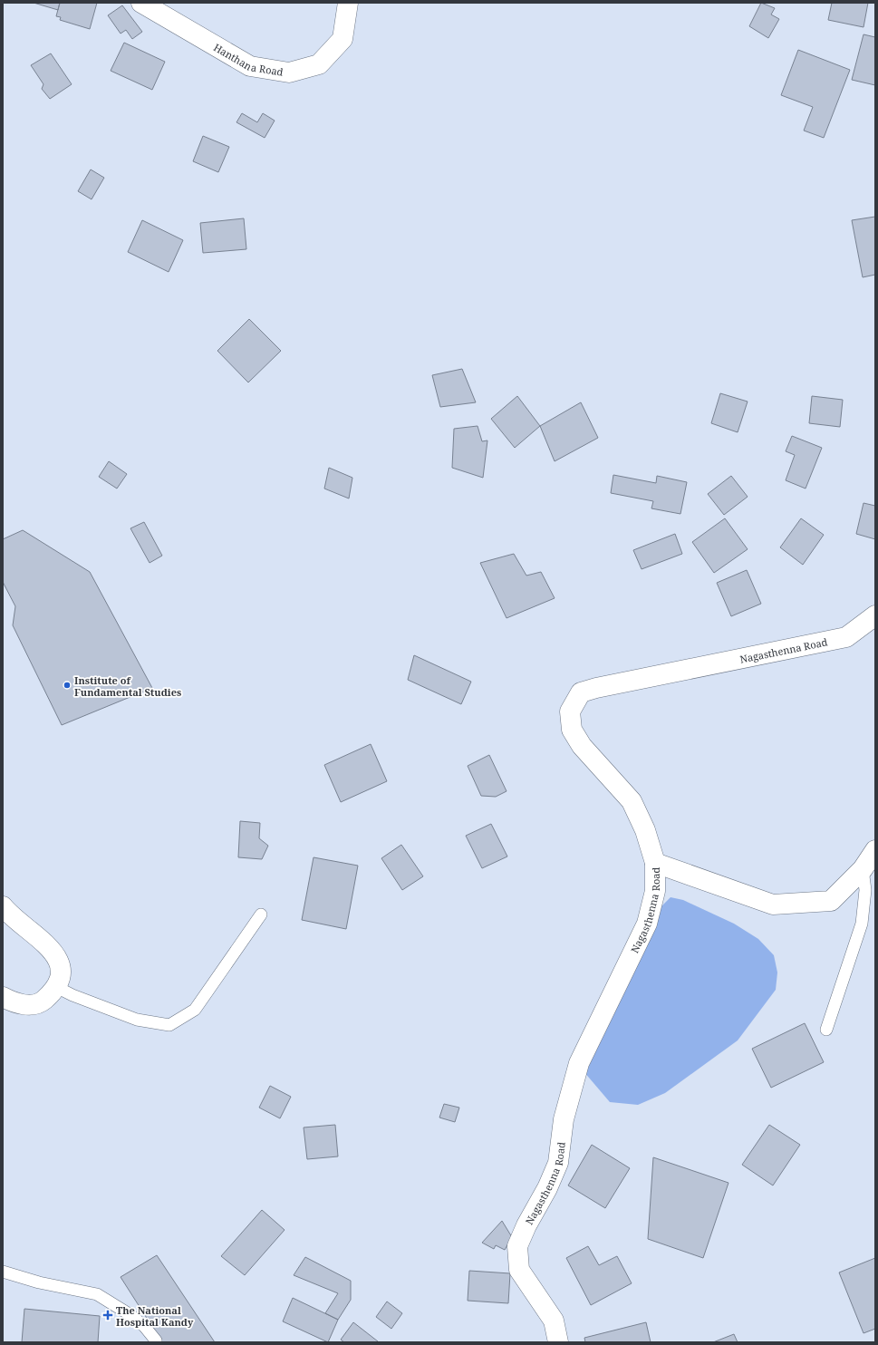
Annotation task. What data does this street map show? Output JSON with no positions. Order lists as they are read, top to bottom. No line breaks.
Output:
{"streets":{"street":["Hanthana Road","Nagasthenna Road"]},"places":{"other":["Institute of Fundamental Studies"],"health":["The National Hospital Kandy"]}}
